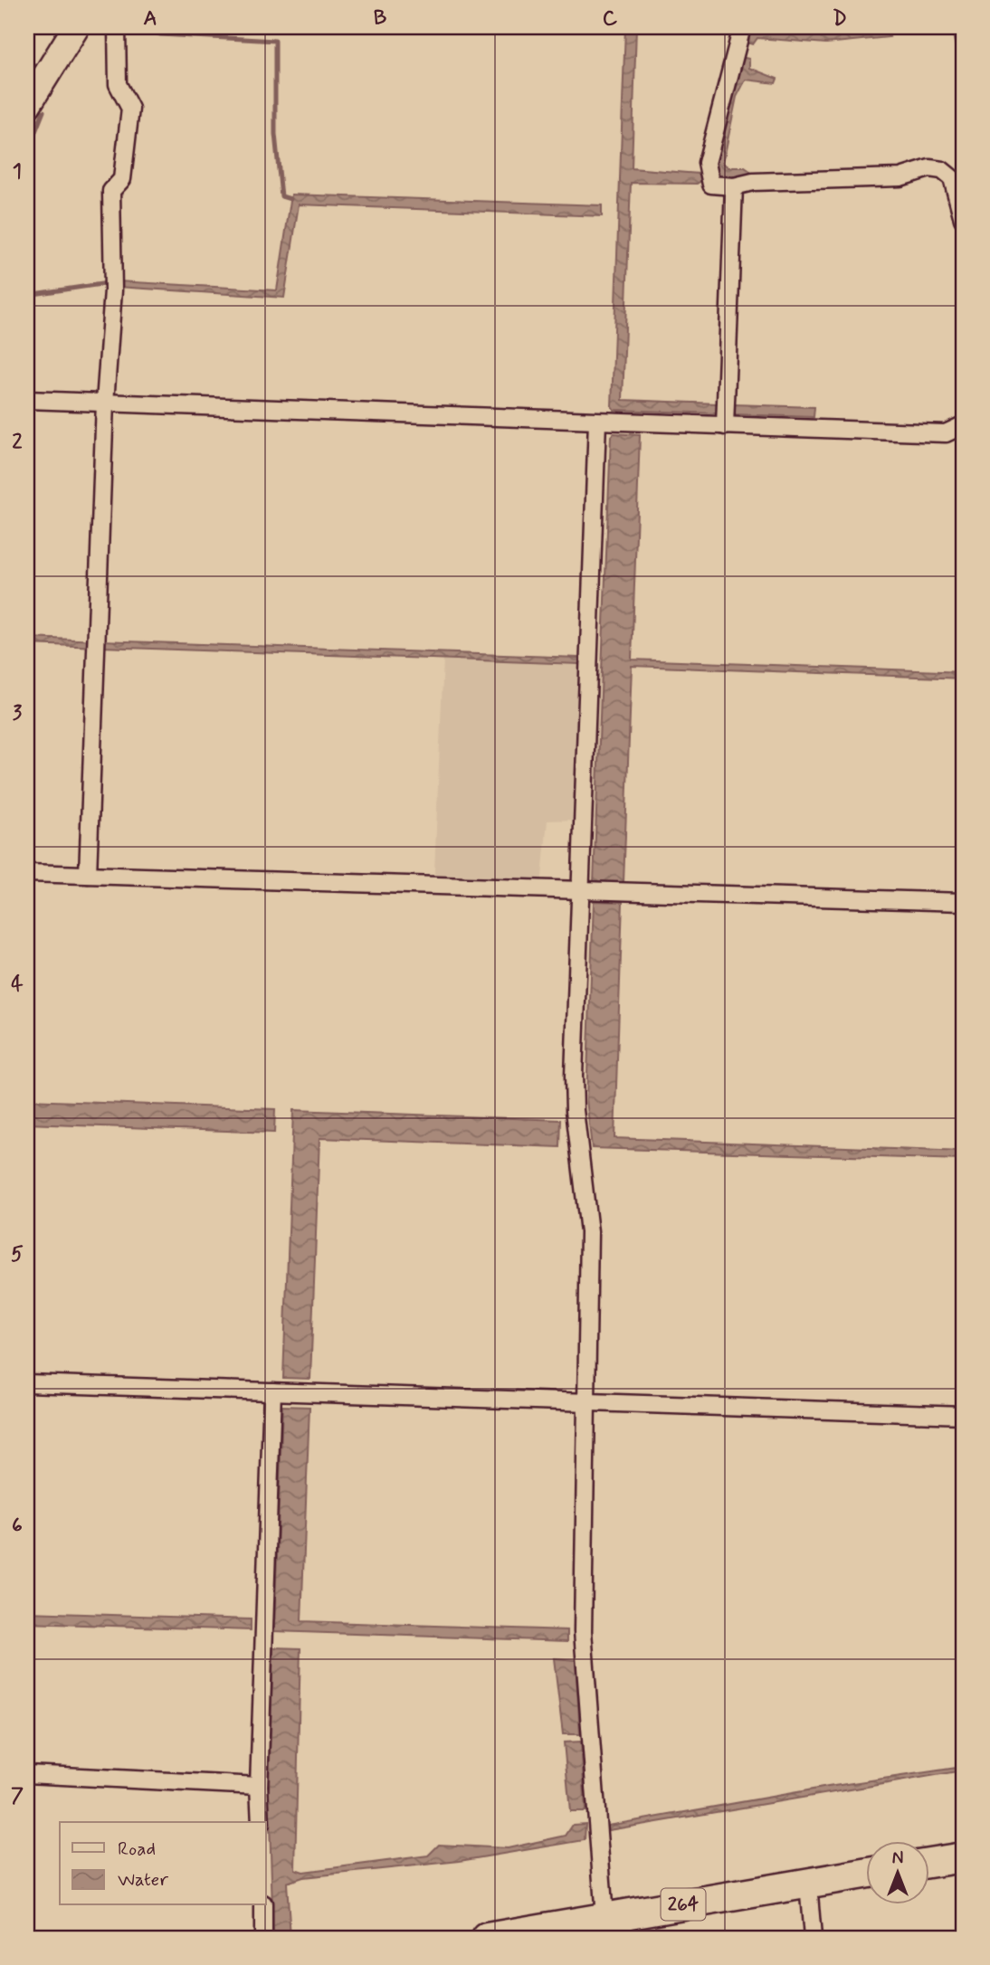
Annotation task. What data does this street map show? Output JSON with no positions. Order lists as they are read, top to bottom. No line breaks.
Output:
{"streets":{"highway":["264"]},"legend":["Road","Water"],"north":"top","grid":{"columns":["A","B","C","D"],"rows":["1","2","3","4","5","6","7"]}}
